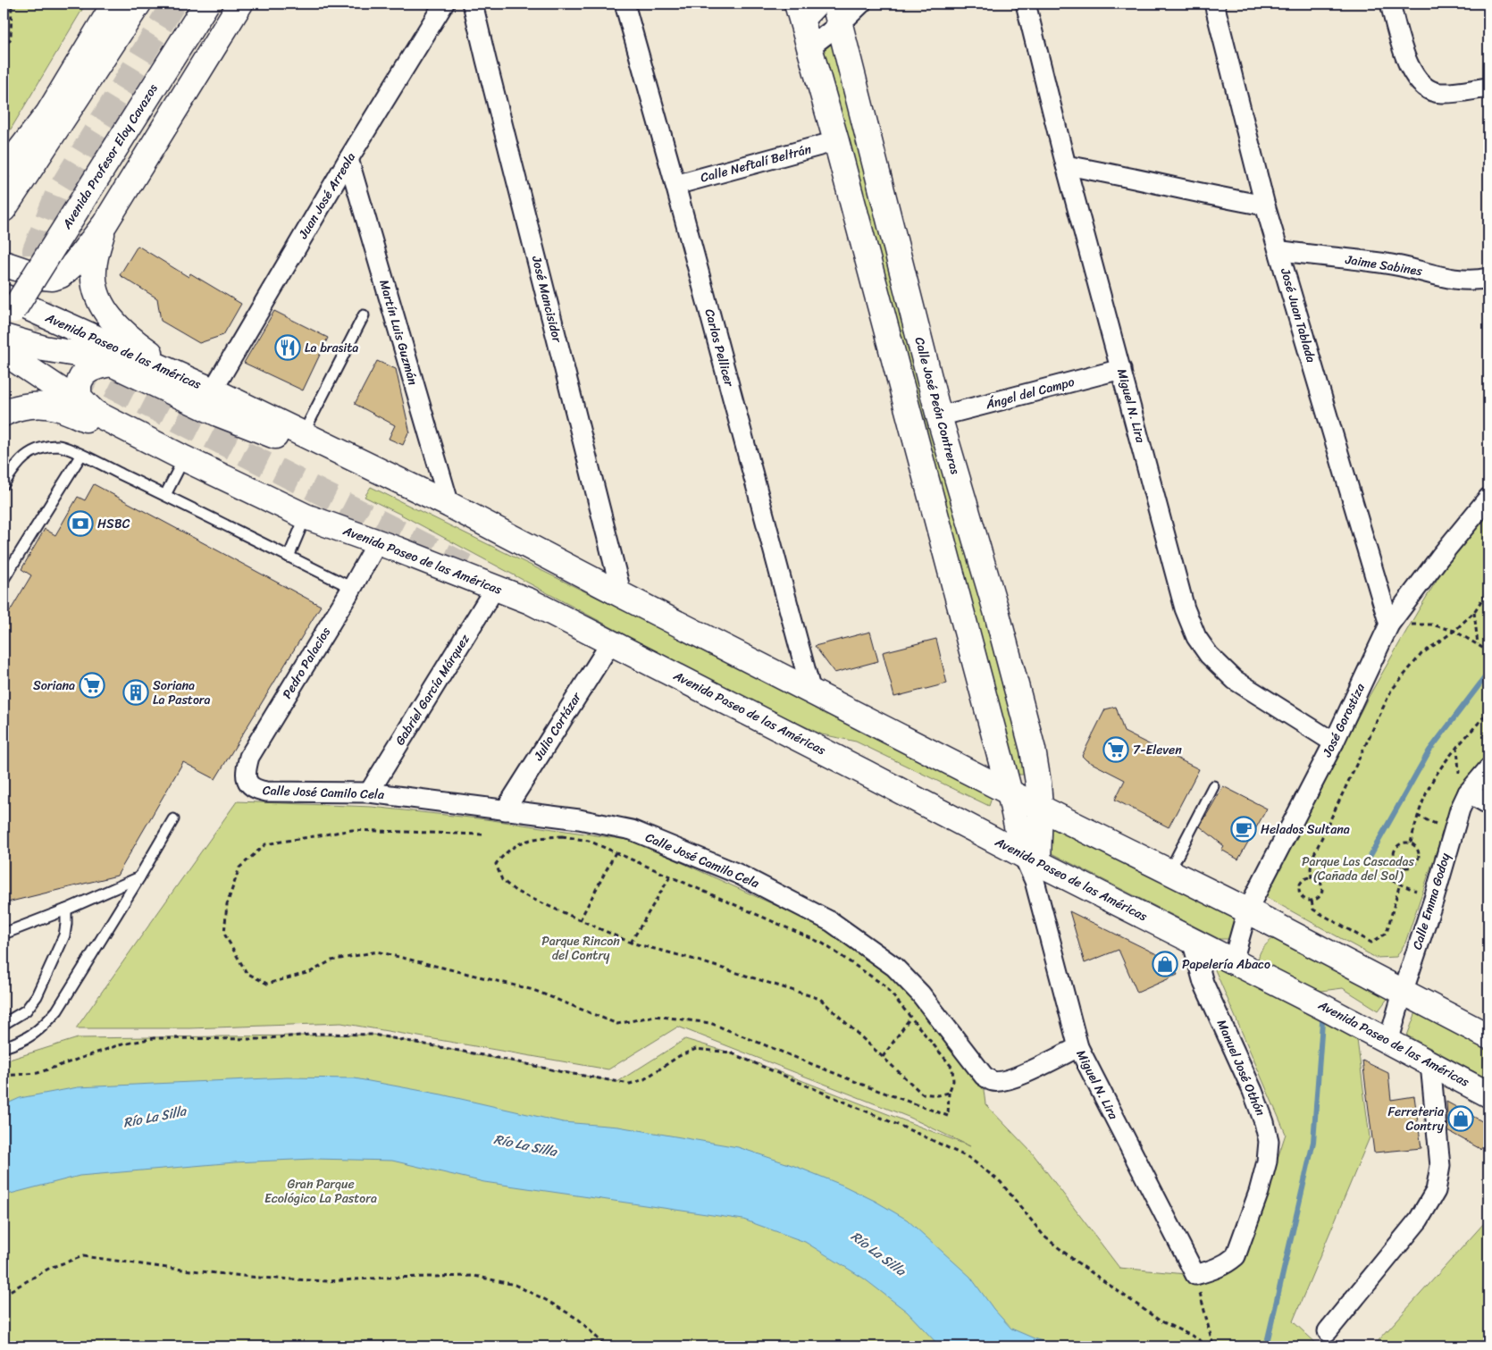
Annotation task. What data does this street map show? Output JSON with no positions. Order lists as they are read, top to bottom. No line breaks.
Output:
{"streets":{"main road":["Avenida Profesor Eloy Cavazos","Avenida Paseo de las Américas","Calle José Peón Contreras"],"street":["Calle Neftalí Beltrán","Juan José Arreola","Jaime Sabines","José Mancisidor","José Juan Tablada","Martín Luis Guzmán","Carlos Pellicer","Ángel del Campo","Miguel N. Lira","Pedro Palacios","Gabriel García Márquez","José Gorostiza","Julio Cortázar","Calle José Camilo Cela","Calle Emma Godoy","Manuel José Othón"]},"crossings":[["Avenida Profesor Eloy Cavazos","Avenida Paseo de las Américas"],["Calle Neftalí Beltrán","Carlos Pellicer"],["Juan José Arreola","Martín Luis Guzmán"],["Juan José Arreola","Avenida Paseo de las Américas"],["Jaime Sabines","José Juan Tablada"],["José Mancisidor","Avenida Paseo de las Américas"],["José Juan Tablada","José Gorostiza"],["Martín Luis Guzmán","Avenida Paseo de las Américas"],["Carlos Pellicer","Avenida Paseo de las Américas"],["Avenida Paseo de las Américas","Calle José Peón Contreras"],["Avenida Paseo de las Américas","Miguel N. Lira"],["Avenida Paseo de las Américas","Pedro Palacios"],["Avenida Paseo de las Américas","Gabriel García Márquez"],["Avenida Paseo de las Américas","José Gorostiza"],["Avenida Paseo de las Américas","Julio Cortázar"],["Avenida Paseo de las Américas","Calle Emma Godoy"],["Avenida Paseo de las Américas","Manuel José Othón"],["Ángel del Campo","Calle José Peón Contreras"],["Ángel del Campo","Miguel N. Lira"],["Calle José Peón Contreras","Miguel N. Lira"],["Miguel N. Lira","José Gorostiza"],["Miguel N. Lira","Calle José Camilo Cela"],["Miguel N. Lira","Manuel José Othón"],["Pedro Palacios","Calle José Camilo Cela"],["Gabriel García Márquez","Calle José Camilo Cela"],["Julio Cortázar","Calle José Camilo Cela"]],"water":["Río La Silla"],"parks":["Parque Las Cascadas (Cañada del Sol)","Parque Rincon del Contry","Gran Parque Ecológico La Pastora"],"places":{"restaurant":["La brasita"],"bank":["HSBC"],"supermarket":["Soriana","7-Eleven"],"building":["Soriana La Pastora"],"cafe":["Helados Sultana"],"shop":["Papelería Abaco","Ferreteria Contry"]}}
